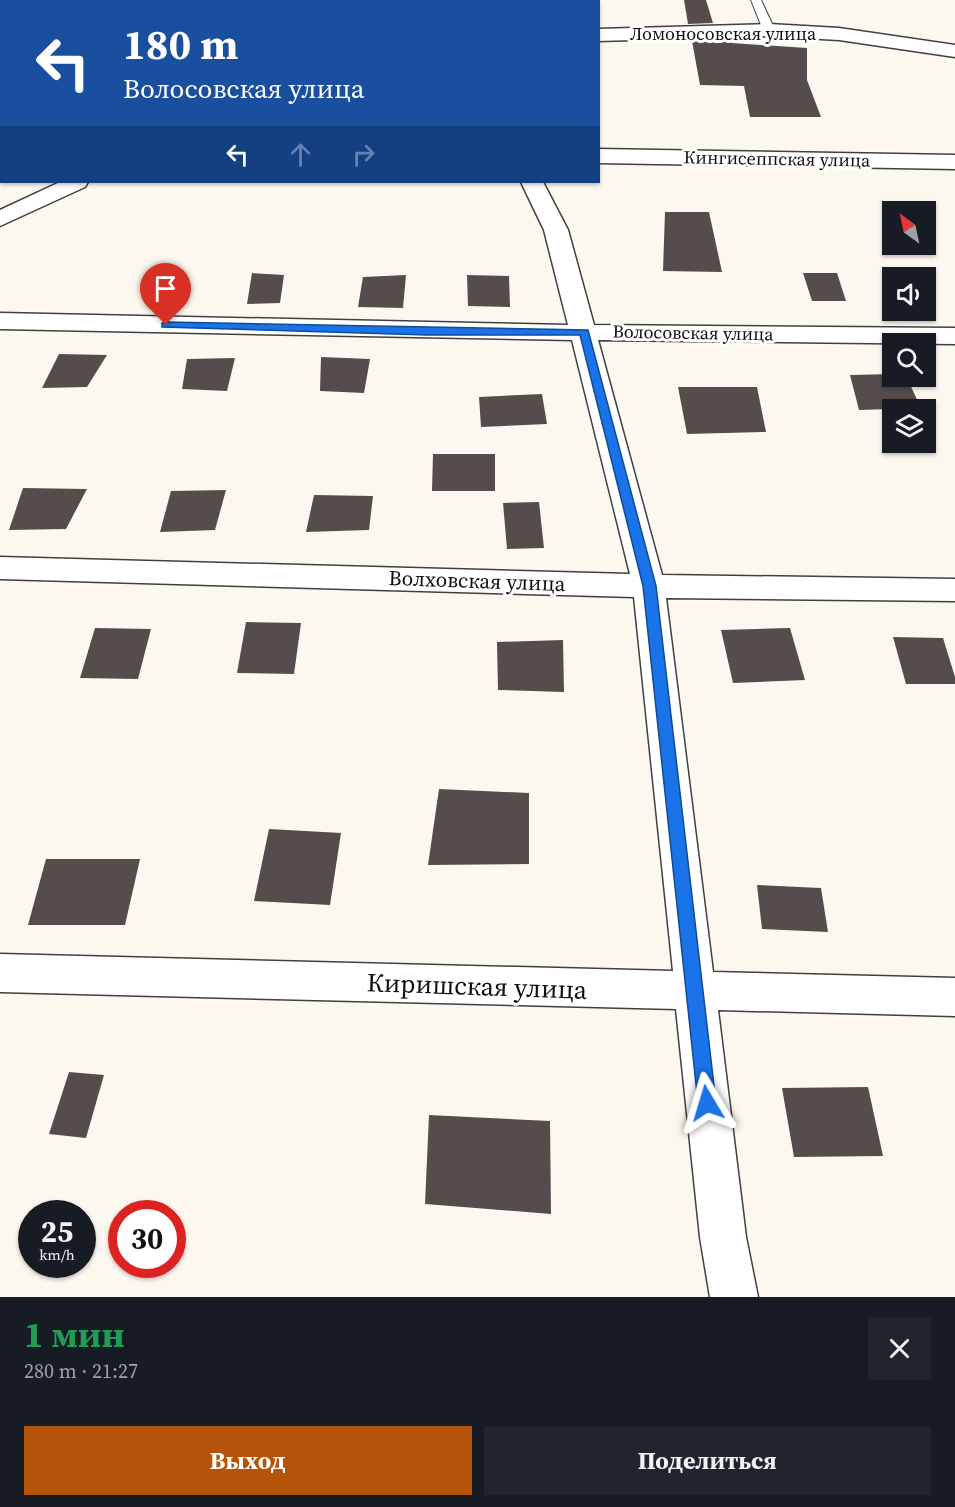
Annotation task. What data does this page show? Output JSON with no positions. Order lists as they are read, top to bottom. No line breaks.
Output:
{"streets":{"street":["Ломоносовская улица","Кингисеппская улица","Волосовская улица","Волховская улица","Киришская улица"]},"north":"top left","page":{"turn":["180 m","Волосовская улица"],"speed":"25 km/h","limit":"30","heading":["1 мин","280 m · 21:27"],"buttons":["Выход","Поделиться"]}}
